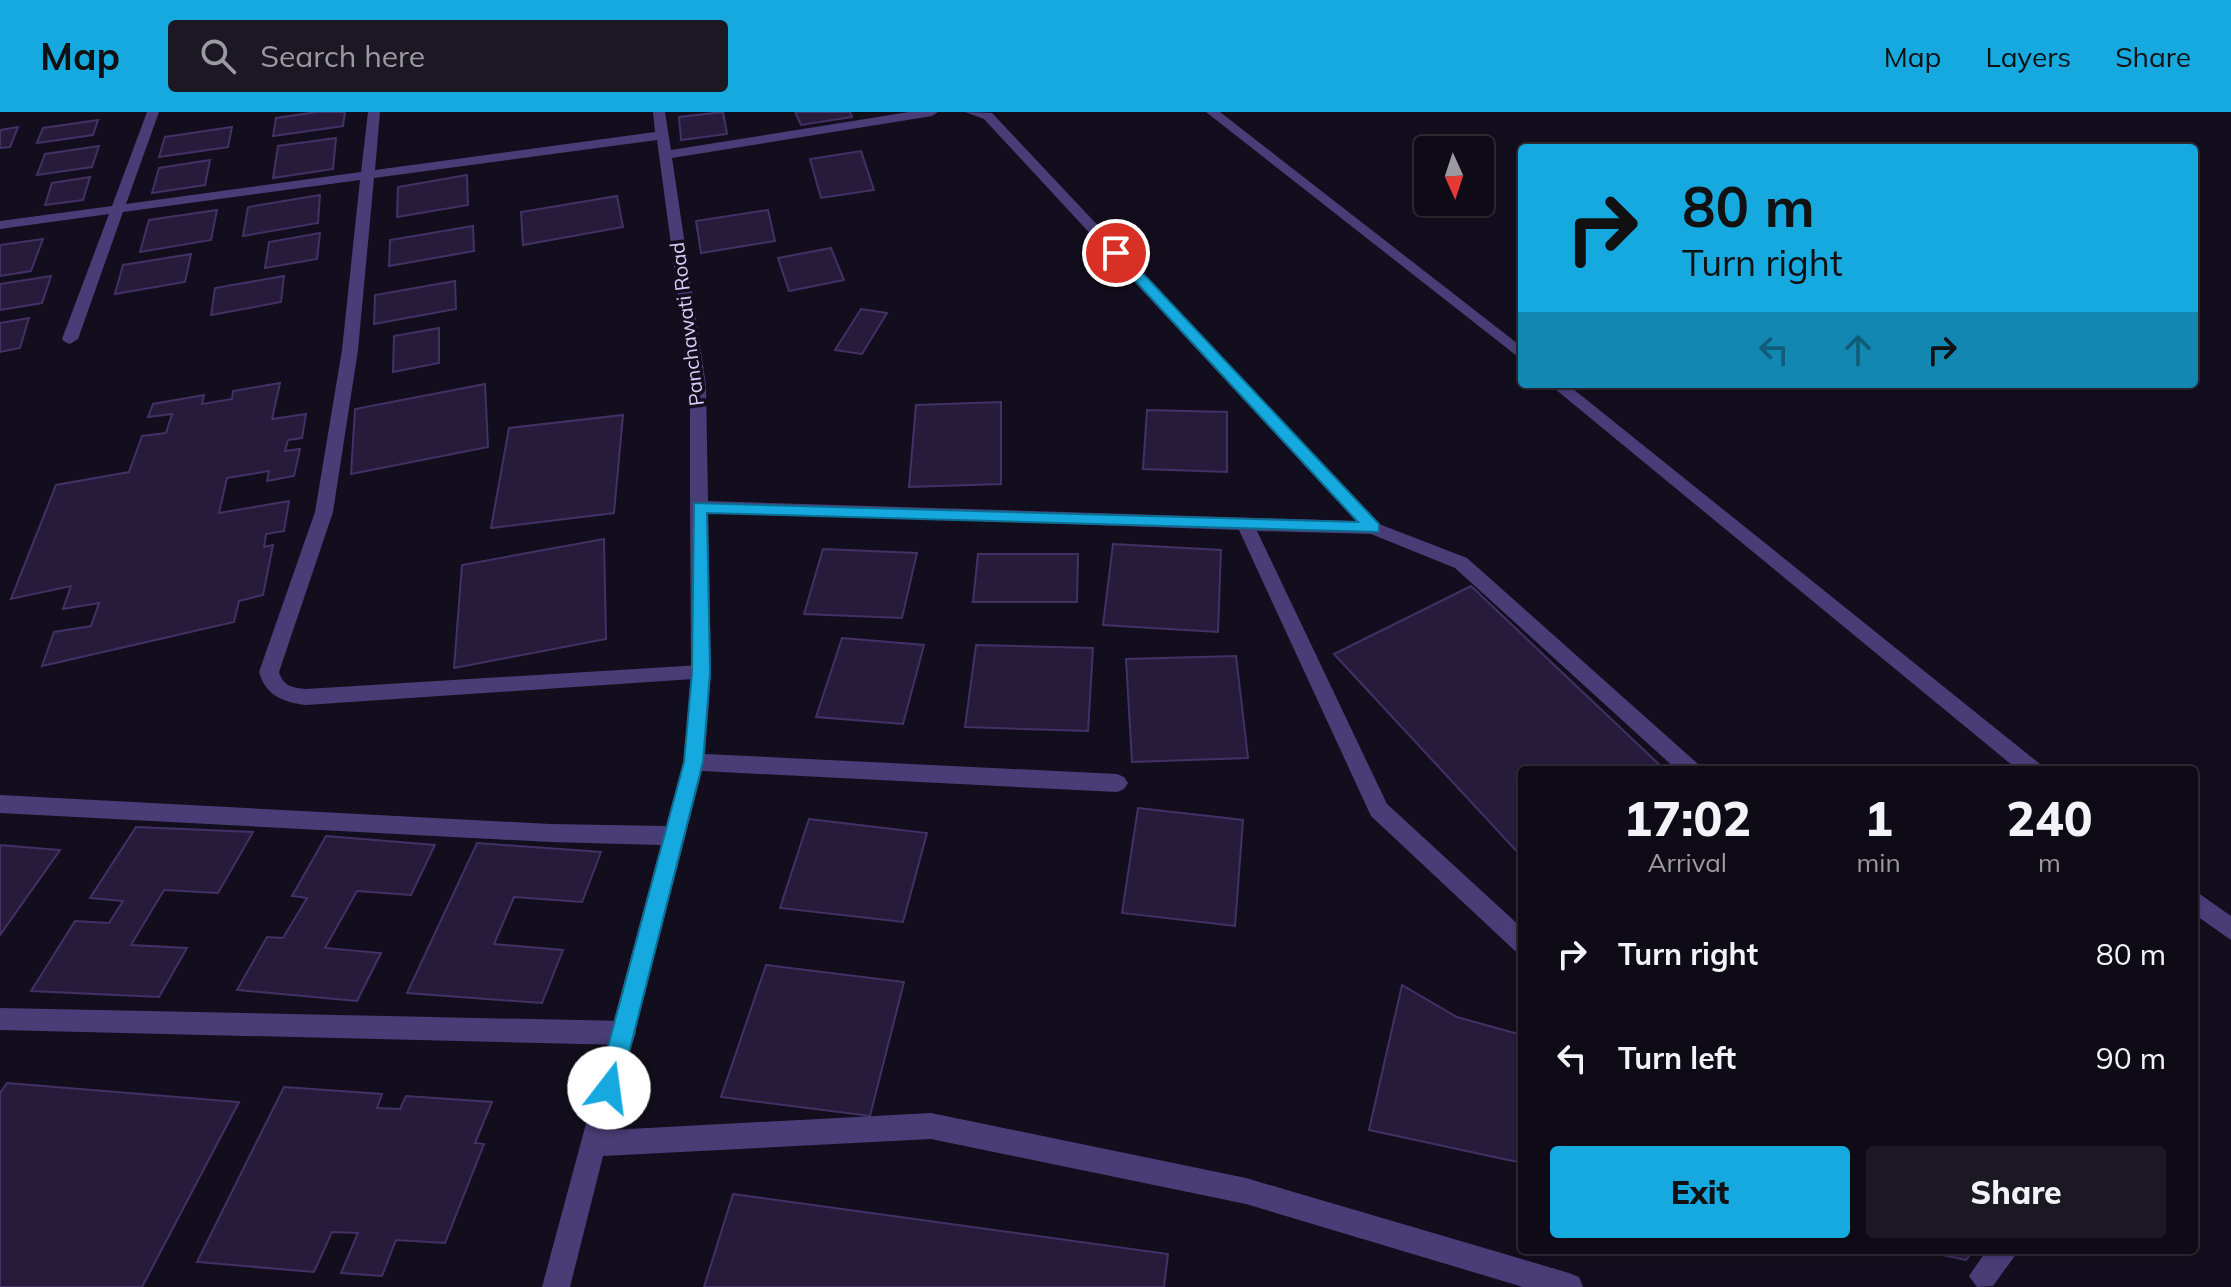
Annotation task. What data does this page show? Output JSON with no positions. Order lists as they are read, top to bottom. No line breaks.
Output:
{"streets":{"street":["Panchawati Road"]},"north":"bottom","page":{"header":"Map","search":"Search here","nav":["Map","Layers","Share"],"turn":["80 m","Turn right"],"eta":["17:02","Arrival","1","min","240","m"],"list":[{"name":"Turn right","value":"80 m"},{"name":"Turn left","value":"90 m"}],"buttons":["Exit","Share"]}}
